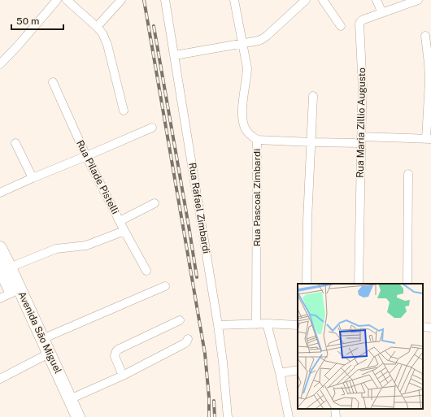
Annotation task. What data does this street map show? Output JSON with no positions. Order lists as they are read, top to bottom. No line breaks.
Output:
{"streets":{"main road":["Avenida São Miguel"],"street":["Rua Maria Zillio Augusto","Rua Pilade Pistelli","Rua Pascoal Zimbardi","Rua Rafael Zimbardi"]},"scale_bar":"50 m"}
